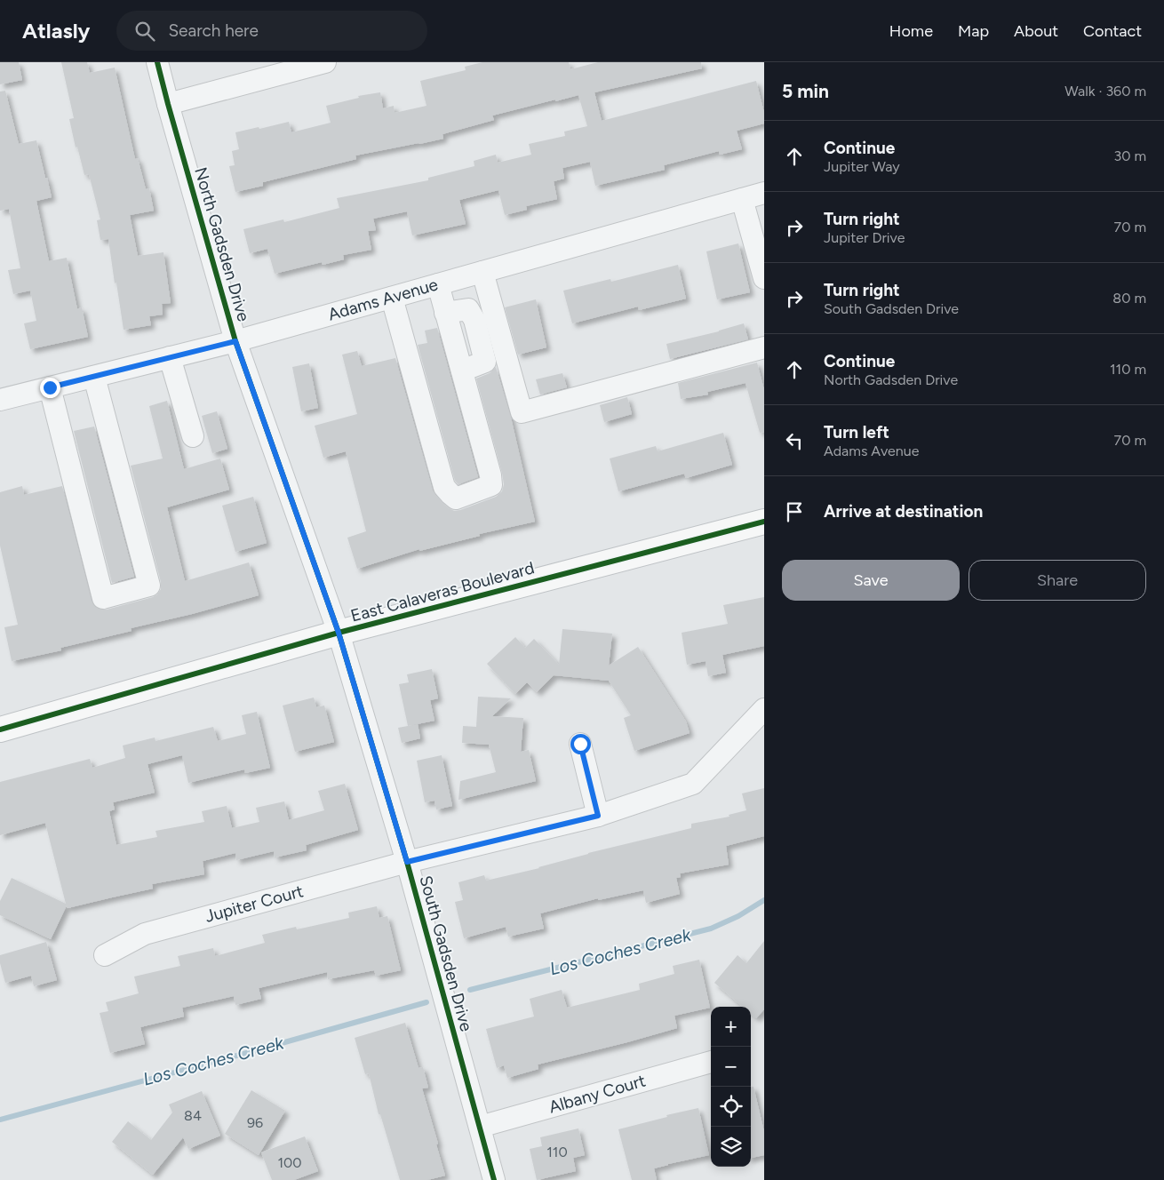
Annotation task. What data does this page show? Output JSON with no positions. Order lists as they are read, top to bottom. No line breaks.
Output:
{"streets":{"main road":["East Calaveras Boulevard"],"street":["North Gadsden Drive","Adams Avenue","Jupiter Court","South Gadsden Drive","Albany Court"]},"crossings":[["North Gadsden Drive","Adams Avenue"],["North Gadsden Drive","East Calaveras Boulevard"],["North Gadsden Drive","South Gadsden Drive"],["East Calaveras Boulevard","South Gadsden Drive"],["Jupiter Court","South Gadsden Drive"],["South Gadsden Drive","Albany Court"]],"water":["Los Coches Creek"],"house_numbers":["84","96","110","100"],"page":{"header":"Atlasly","search":"Search here","nav":["Home","Map","About","Contact"],"heading":["5 min","Walk · 360 m"],"list":[["Continue","Jupiter Way","30 m"],["Turn right","Jupiter Drive","70 m"],["Turn right","South Gadsden Drive","80 m"],["Continue","North Gadsden Drive","110 m"],["Turn left","Adams Avenue","70 m"],"Arrive at destination"],"buttons":["Save","Share"],"map_buttons":["+","−"]}}
